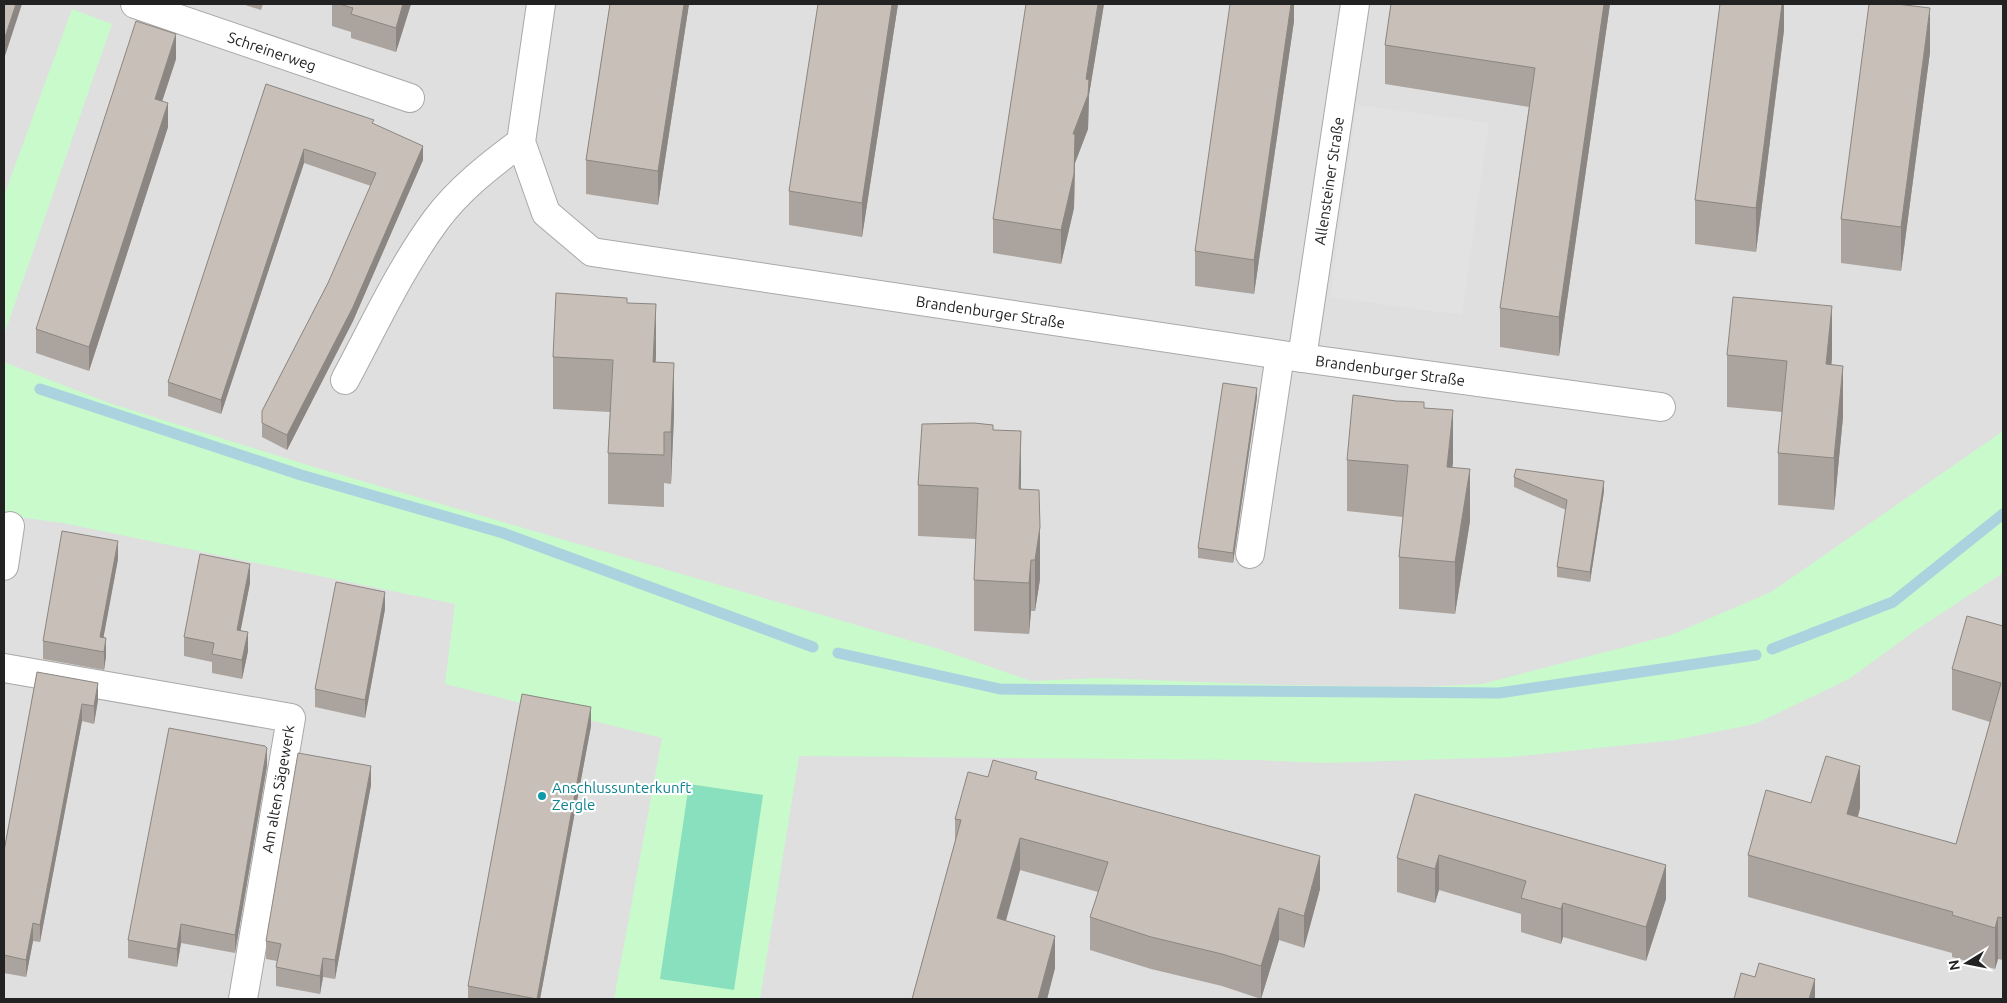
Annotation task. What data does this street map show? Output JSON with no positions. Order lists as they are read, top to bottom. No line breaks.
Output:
{"streets":{"street":["Schreinerweg","Allensteiner Straße","Brandenburger Straße","Am alten Sägewerk"]},"crossings":[["Allensteiner Straße","Brandenburger Straße"]],"places":["Anschlussunterkunft Zergle"],"north":"left"}
